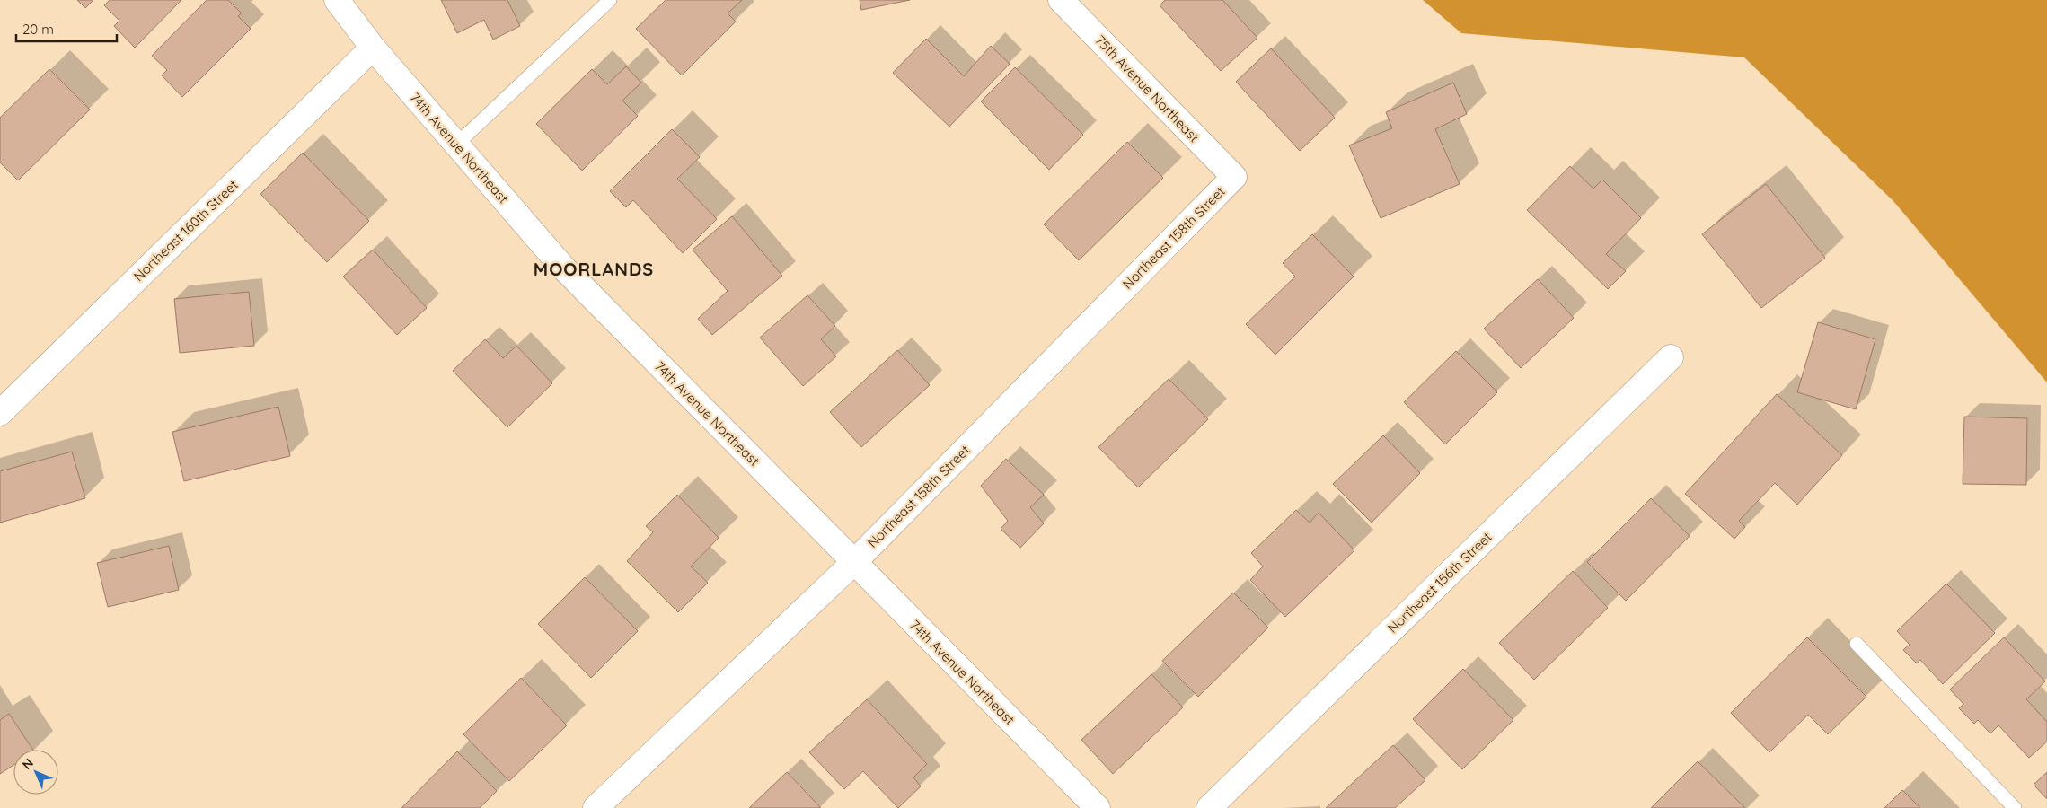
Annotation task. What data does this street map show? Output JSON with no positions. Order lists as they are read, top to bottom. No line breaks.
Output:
{"streets":{"street":["75th Avenue Northeast","74th Avenue Northeast","Northeast 160th Street","Northeast 158th Street","Northeast 156th Street"]},"crossings":[["75th Avenue Northeast","Northeast 158th Street"],["74th Avenue Northeast","Northeast 160th Street"],["74th Avenue Northeast","Northeast 158th Street"]],"districts":["MOORLANDS"],"scale_bar":"20 m","north":"top left"}
